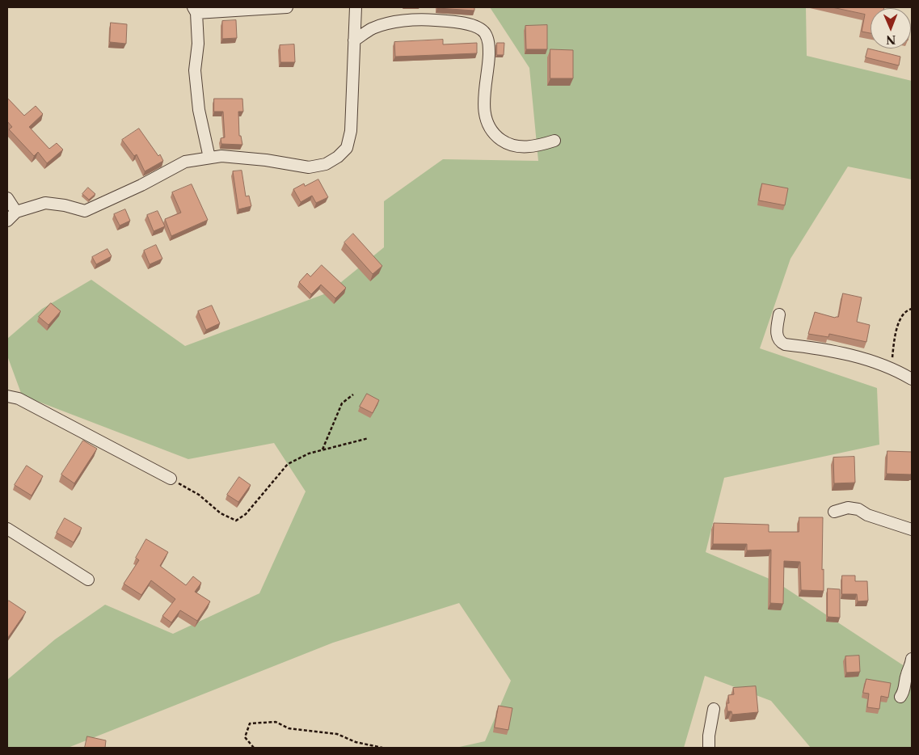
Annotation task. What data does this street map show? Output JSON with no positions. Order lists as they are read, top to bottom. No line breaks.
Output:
{"north":"bottom"}
